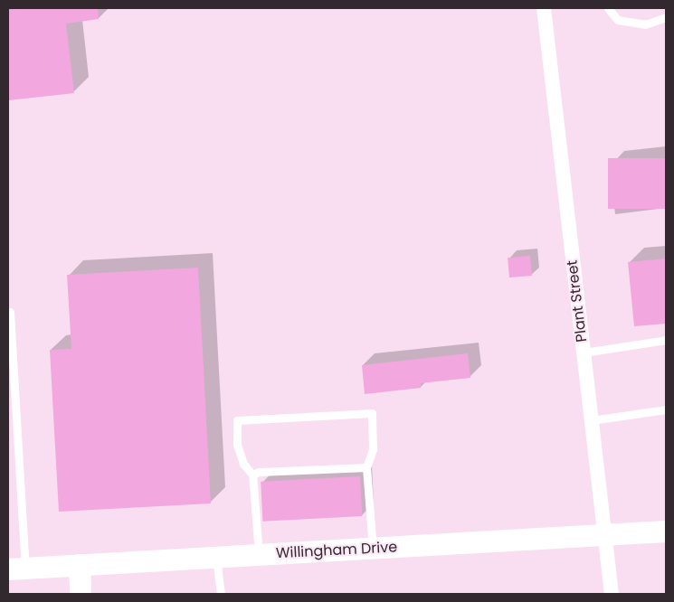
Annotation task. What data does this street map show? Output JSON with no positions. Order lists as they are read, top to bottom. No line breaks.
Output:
{"streets":{"street":["Plant Street","Willingham Drive"]},"crossings":[["Plant Street","Willingham Drive"]]}
